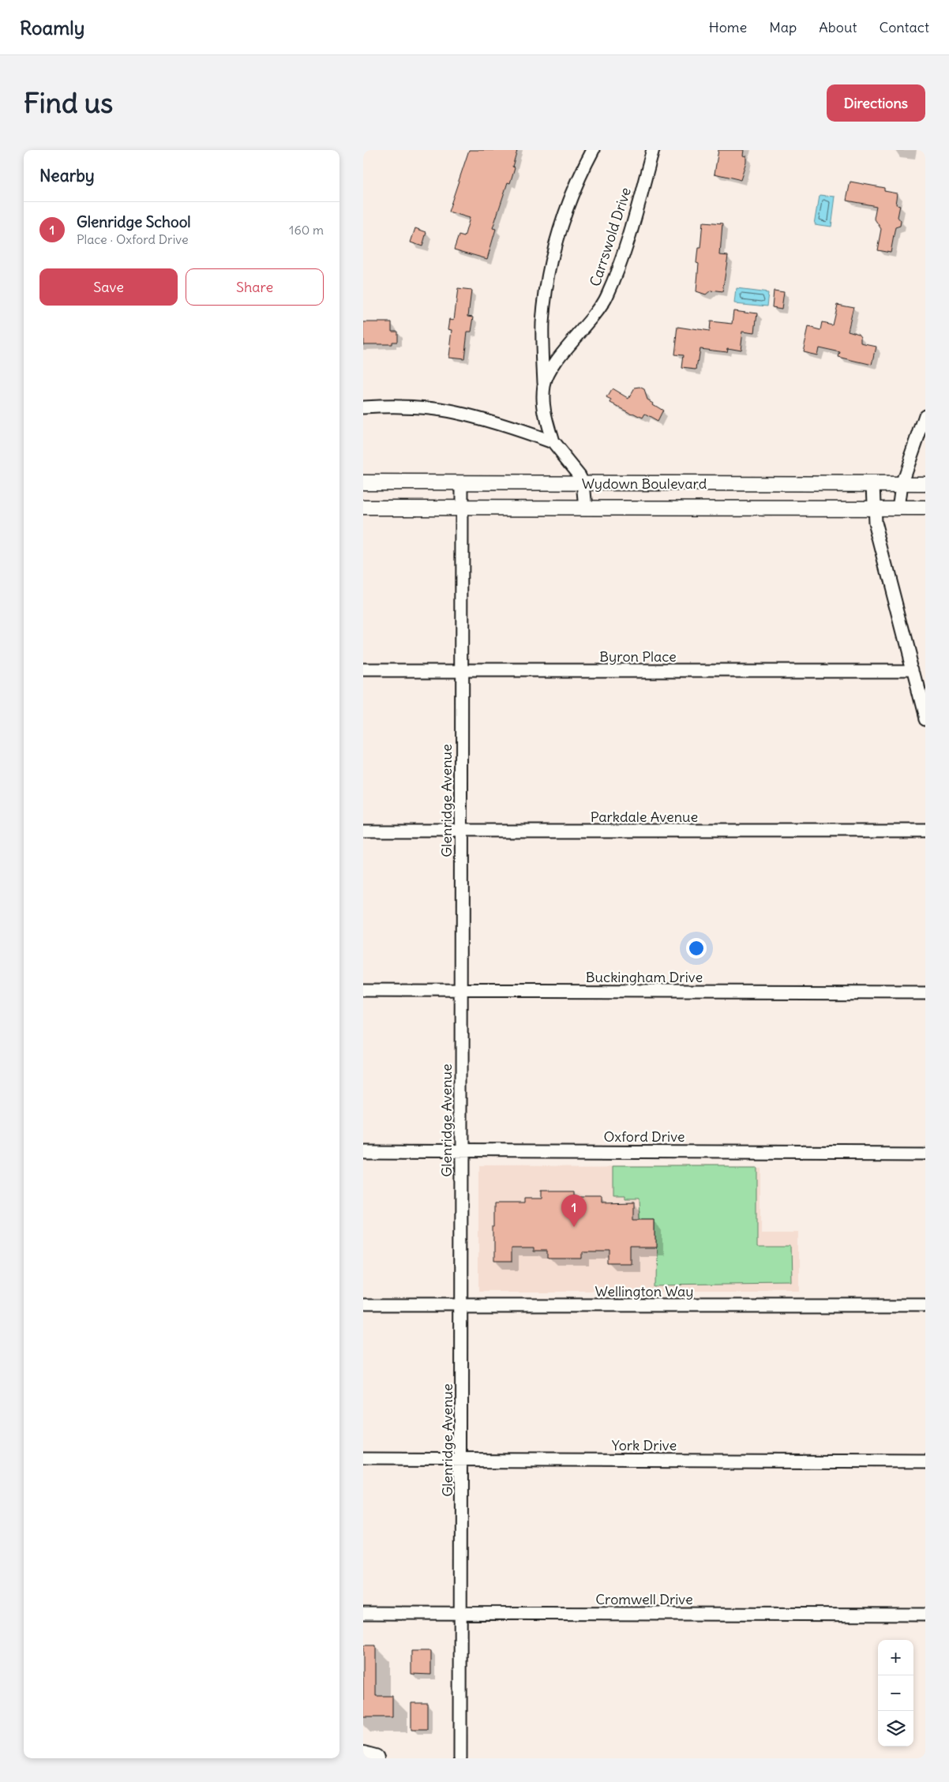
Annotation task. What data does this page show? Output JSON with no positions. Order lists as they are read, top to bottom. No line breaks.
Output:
{"streets":{"street":["Carrswold Drive","Wydown Boulevard","Byron Place","Glenridge Avenue","Parkdale Avenue","Buckingham Drive","Oxford Drive","Wellington Way","York Drive","Cromwell Drive"]},"crossings":[["Carrswold Drive","Wydown Boulevard"],["Wydown Boulevard","Glenridge Avenue"],["Byron Place","Glenridge Avenue"],["Glenridge Avenue","Parkdale Avenue"],["Glenridge Avenue","Buckingham Drive"],["Glenridge Avenue","Oxford Drive"],["Glenridge Avenue","Wellington Way"],["Glenridge Avenue","York Drive"],["Glenridge Avenue","Cromwell Drive"]],"page":{"header":"Roamly","nav":["Home","Map","About","Contact"],"buttons":["Directions",["Save","Share"]],"title":"Find us","heading":"Nearby","list":[{"mark":"1","name":"Glenridge School","note":"Place · Oxford Drive","value":"160 m"}],"pins":"1","map_buttons":["+","−"]}}
